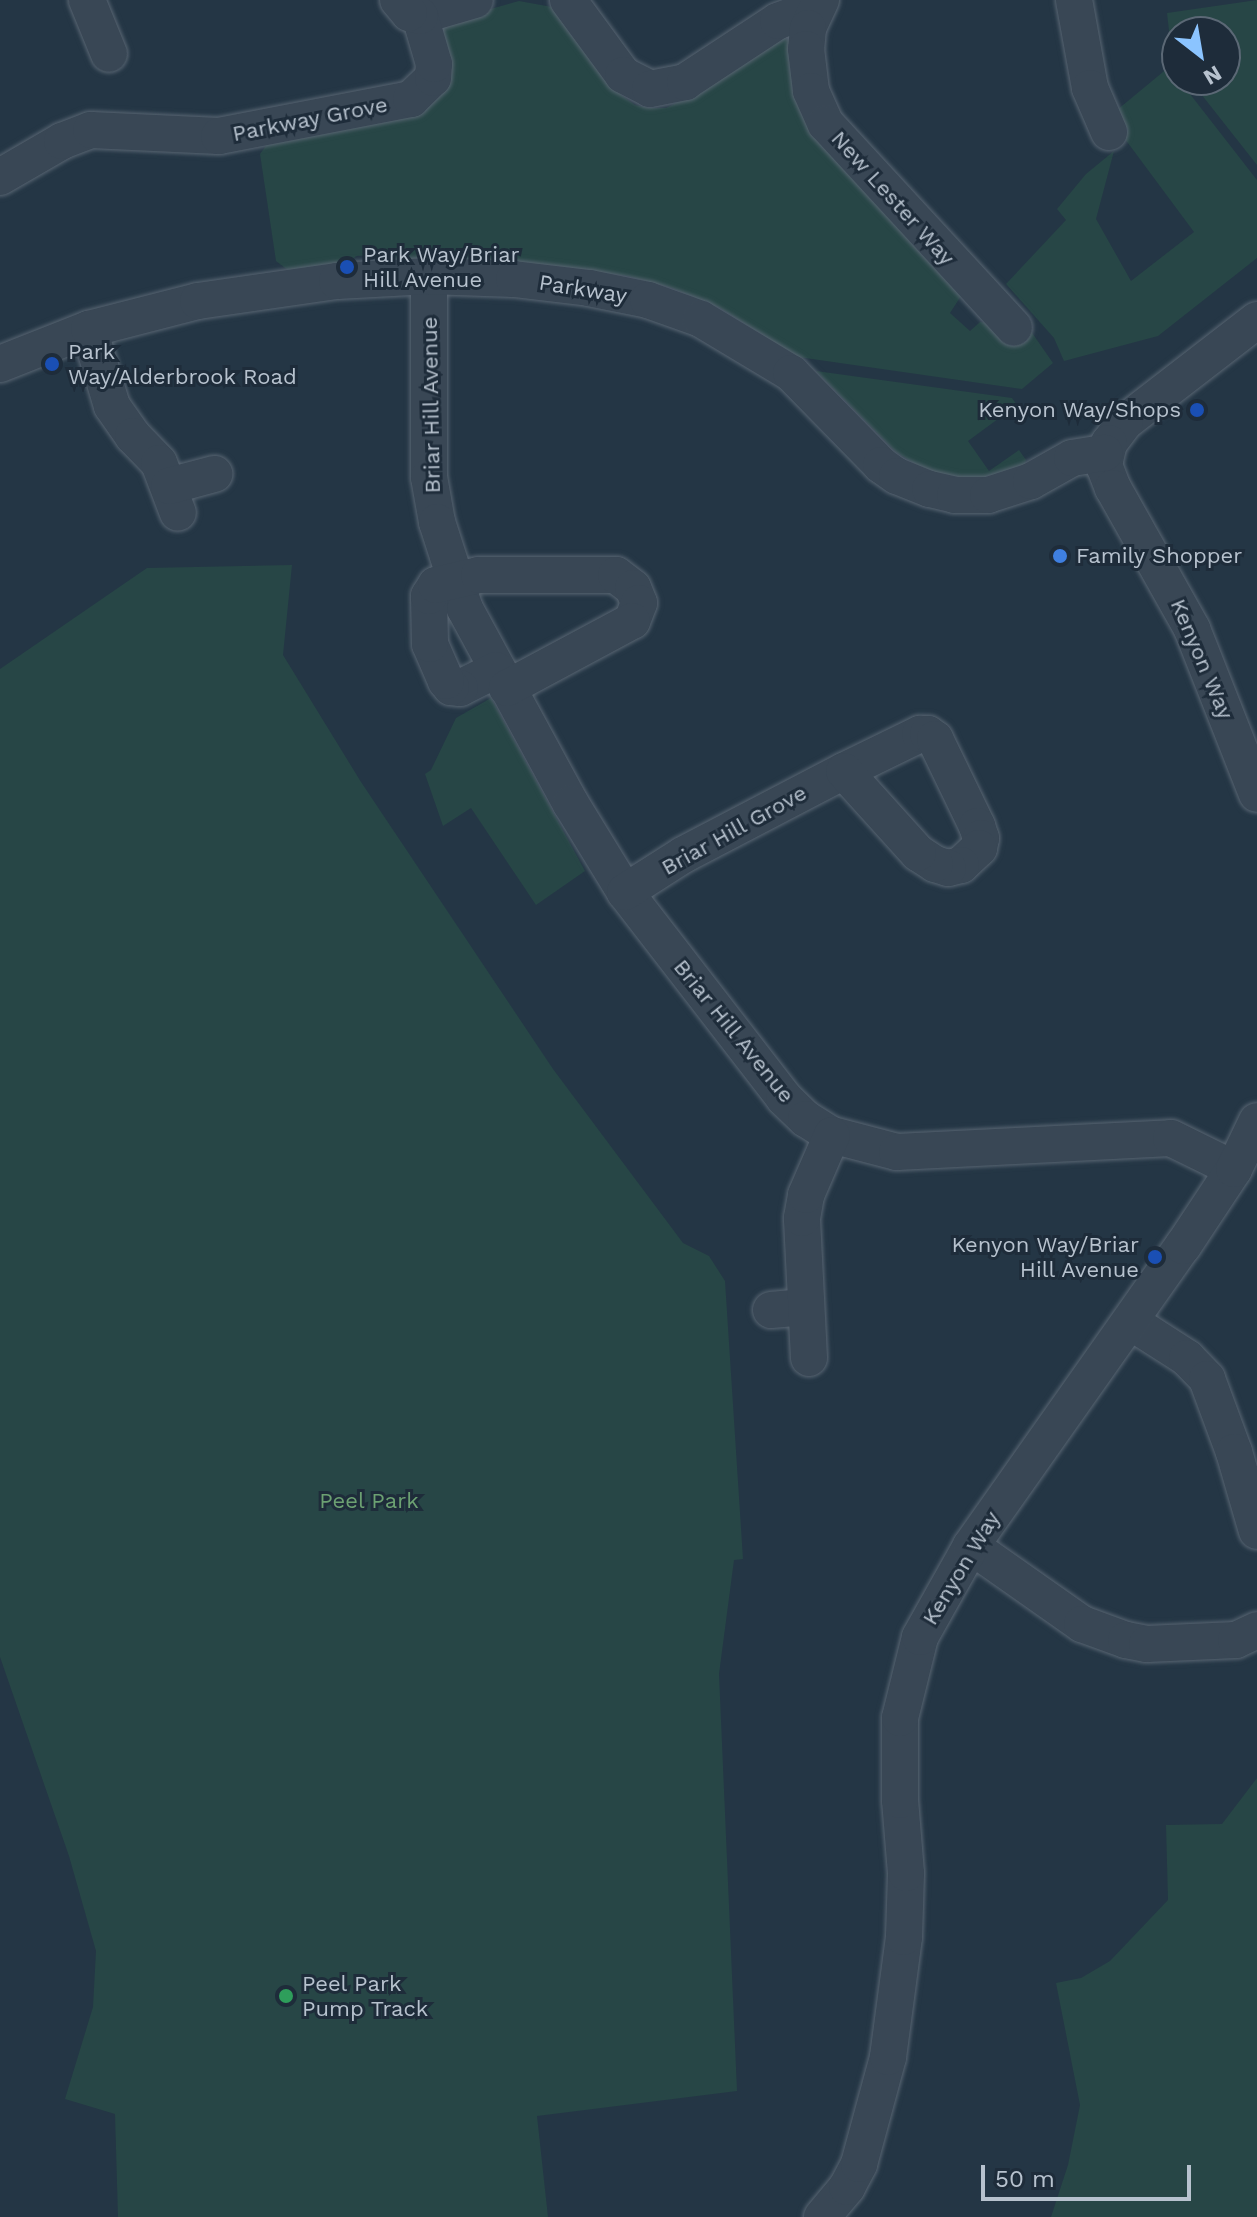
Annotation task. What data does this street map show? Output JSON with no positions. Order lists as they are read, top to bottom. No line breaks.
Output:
{"streets":{"street":["Parkway Grove","New Lester Way","Parkway","Briar Hill Avenue","Kenyon Way","Briar Hill Grove"]},"crossings":[["Parkway","Briar Hill Avenue"],["Parkway","Kenyon Way"],["Briar Hill Avenue","Kenyon Way"],["Briar Hill Avenue","Briar Hill Grove"]],"parks":["Peel Park"],"places":["Park Way/Briar Hill Avenue","Park Way/Alderbrook Road","Kenyon Way/Shops","Family Shopper","Kenyon Way/Briar Hill Avenue","Peel Park Pump Track"],"scale_bar":"50 m","north":"bottom right"}
